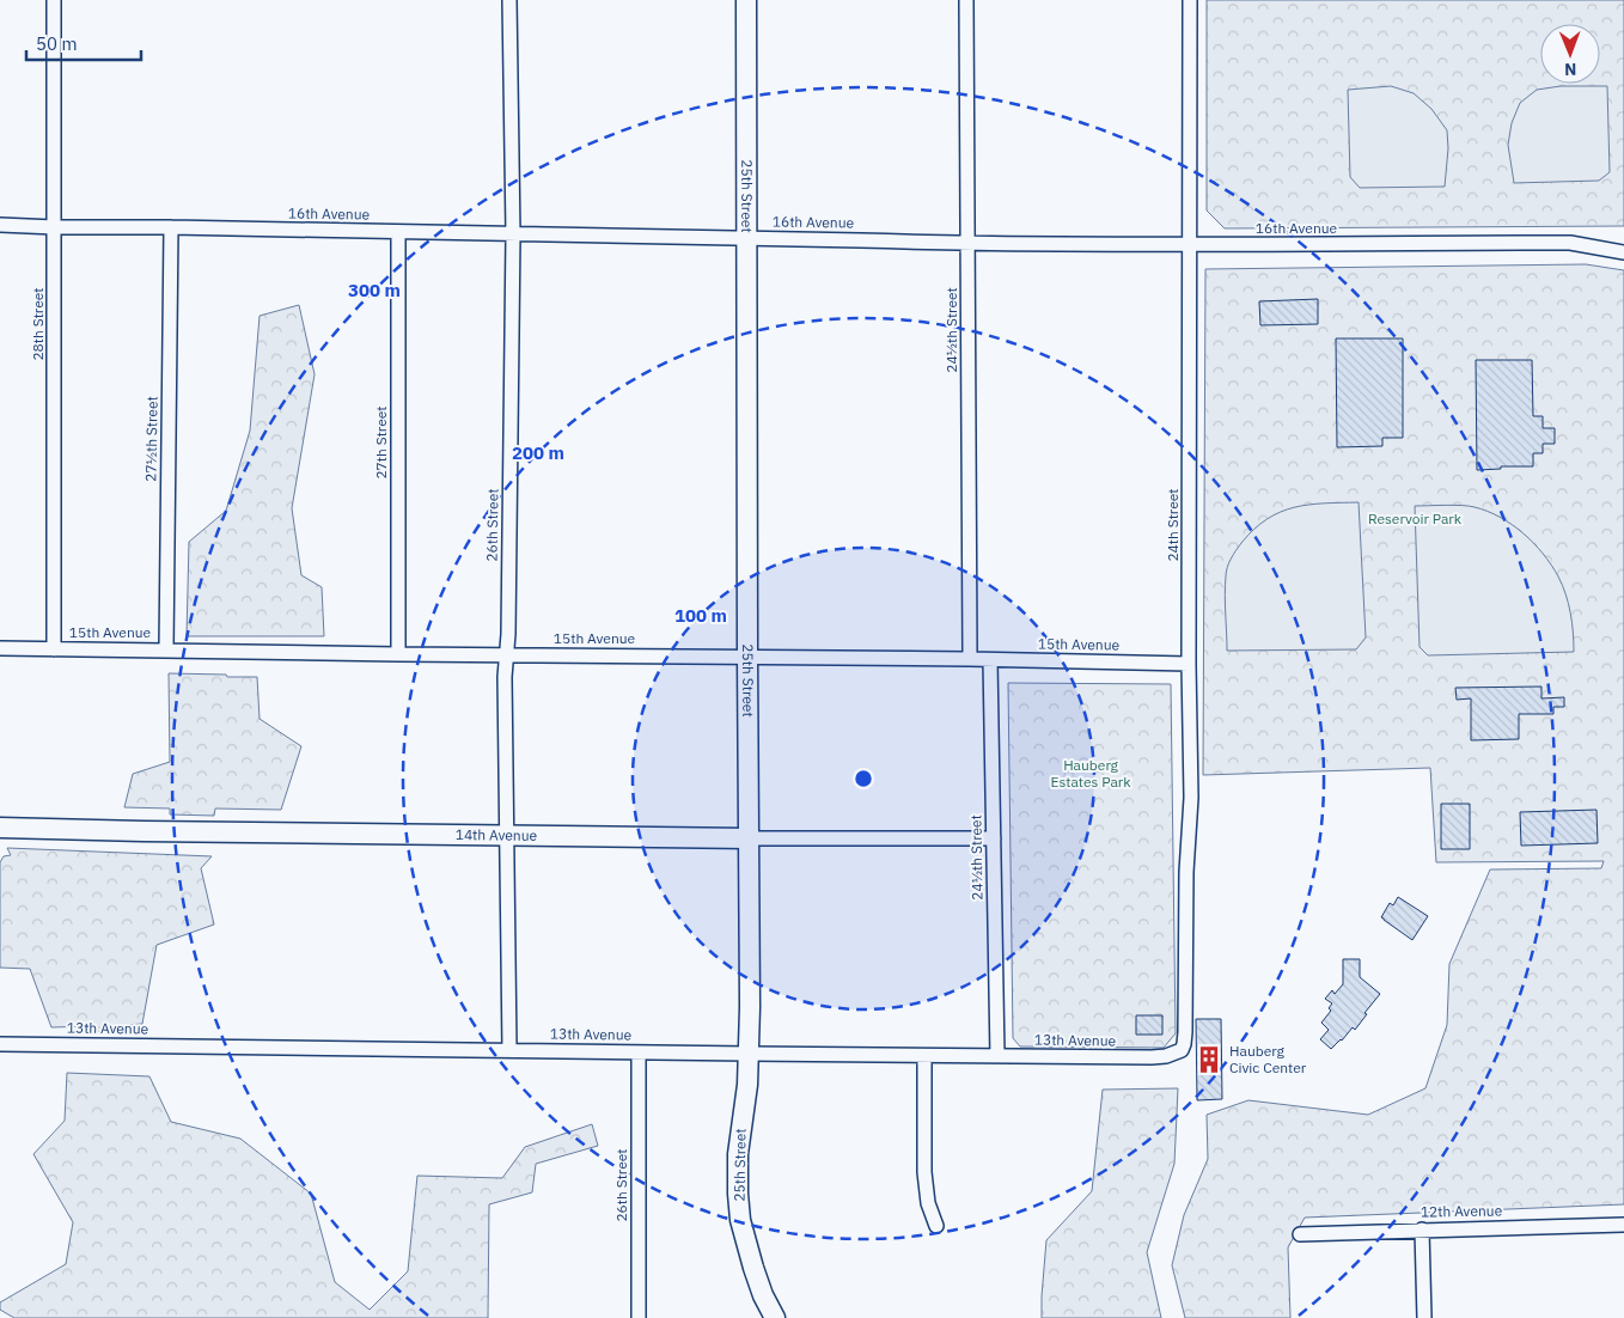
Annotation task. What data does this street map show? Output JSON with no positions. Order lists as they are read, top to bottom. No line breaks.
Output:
{"streets":{"street":["25th Street","16th Avenue","28th Street","24½th Street","27½th Street","27th Street","26th Street","24th Street","15th Avenue","14th Avenue","13th Avenue","12th Avenue"]},"crossings":[["25th Street","16th Avenue"],["25th Street","15th Avenue"],["25th Street","14th Avenue"],["25th Street","13th Avenue"],["16th Avenue","28th Street"],["16th Avenue","24½th Street"],["16th Avenue","27½th Street"],["16th Avenue","27th Street"],["16th Avenue","26th Street"],["16th Avenue","24th Street"],["28th Street","15th Avenue"],["24½th Street","15th Avenue"],["24½th Street","14th Avenue"],["24½th Street","13th Avenue"],["27½th Street","15th Avenue"],["27th Street","15th Avenue"],["26th Street","15th Avenue"],["26th Street","14th Avenue"],["26th Street","13th Avenue"],["24th Street","15th Avenue"],["24th Street","13th Avenue"]],"parks":["Reservoir Park","Hauberg Estates Park"],"places":{"building":["Hauberg Civic Center"]},"scale_bar":"50 m","north":"bottom","rings":["300 m","200 m","100 m"]}
